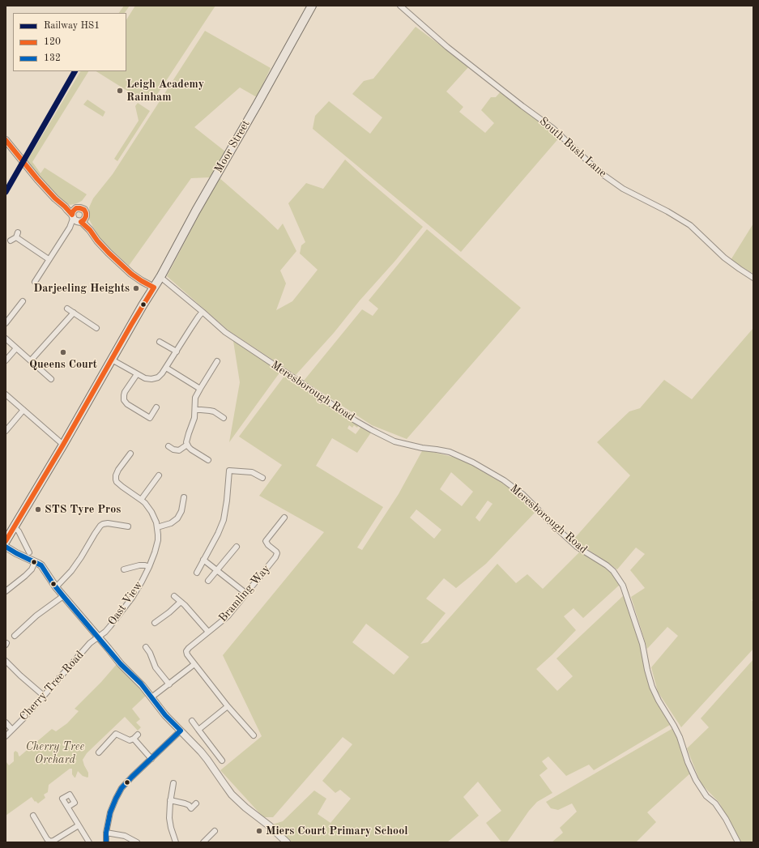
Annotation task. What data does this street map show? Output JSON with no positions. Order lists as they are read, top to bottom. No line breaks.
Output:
{"streets":{"main road":["Moor Street"],"street":["South Bush Lane","Meresborough Road","Bramling Way","Oast View","Cherry Tree Road"]},"crossings":[["Moor Street","Meresborough Road"],["Oast View","Cherry Tree Road"]],"parks":["Cherry Tree Orchard"],"places":["Leigh Academy Rainham","Darjeeling Heights","Queens Court","STS Tyre Pros","Miers Court Primary School"],"lines":["rail line HS1","transit line 120","transit line 132"],"legend":["Railway HS1","120","132"]}
